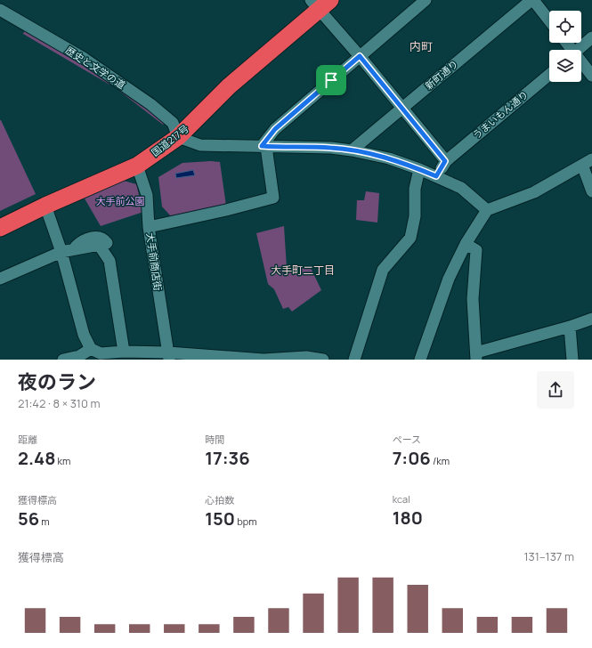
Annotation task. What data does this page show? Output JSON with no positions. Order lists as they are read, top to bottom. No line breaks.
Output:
{"streets":{"highway":["国道217号"],"street":["歴史と文学の道","新町通り","うまいもん通り","大手前商店街"]},"crossings":[["歴史と文学の道","国道217号"],["国道217号","大手前商店街"]],"districts":["内町","大手町二丁目"],"parks":["大手前公園"],"page":{"heading":["夜のラン","21:42 · 8 × 310 m"],"stats":[["距離","2.48 km"],["時間","17:36"],["ペース","7:06 /km"],["獲得標高","56 m"],["心拍数","150 bpm"],["kcal","180"]],"chart":["獲得標高","131–137 m"]}}
